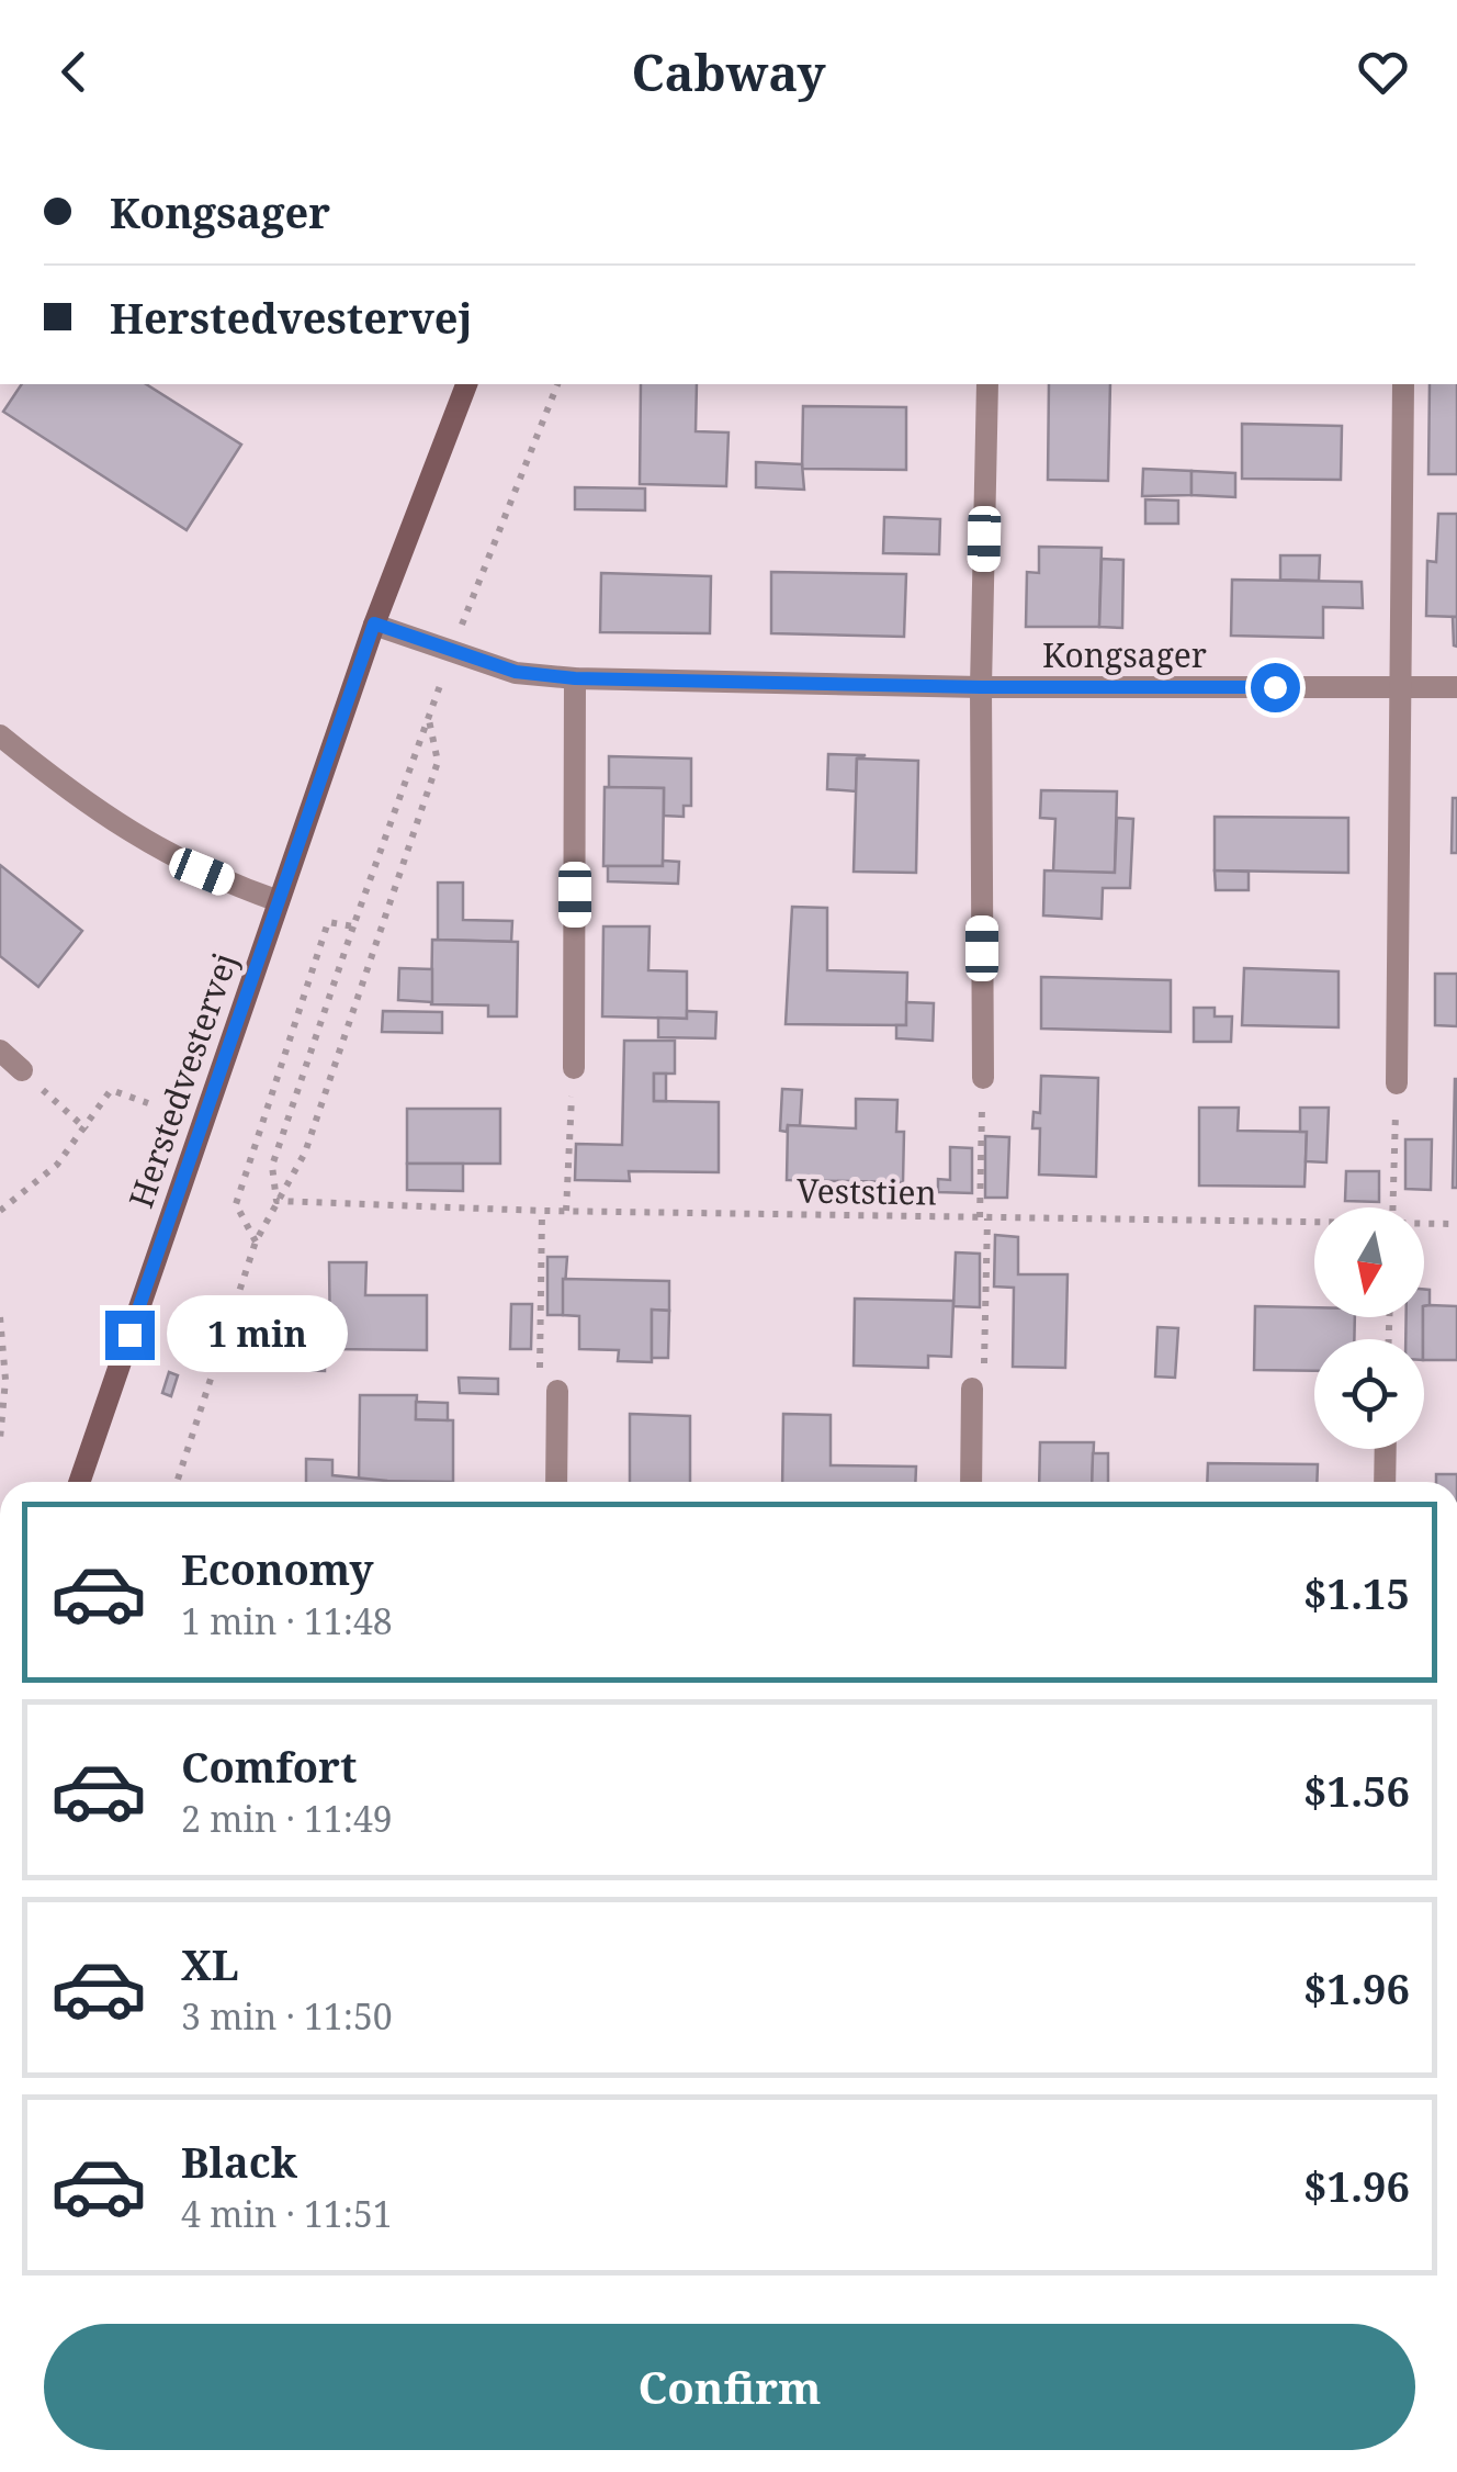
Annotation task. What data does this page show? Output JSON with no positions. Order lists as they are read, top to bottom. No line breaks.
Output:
{"streets":{"street":["Kongsager","Herstedvestervej"],"path":["Veststien"]},"crossings":[["Kongsager","Herstedvestervej"]],"north":"bottom","page":{"header":"Cabway","banner":["Kongsager","Herstedvestervej"],"bubble":"1 min","list":[{"name":"Economy","note":"1 min · 11:48","value":"$1.15"},{"name":"Comfort","note":"2 min · 11:49","value":"$1.56"},{"name":"XL","note":"3 min · 11:50","value":"$1.96"},{"name":"Black","note":"4 min · 11:51","value":"$1.96"}],"buttons":"Confirm"}}
